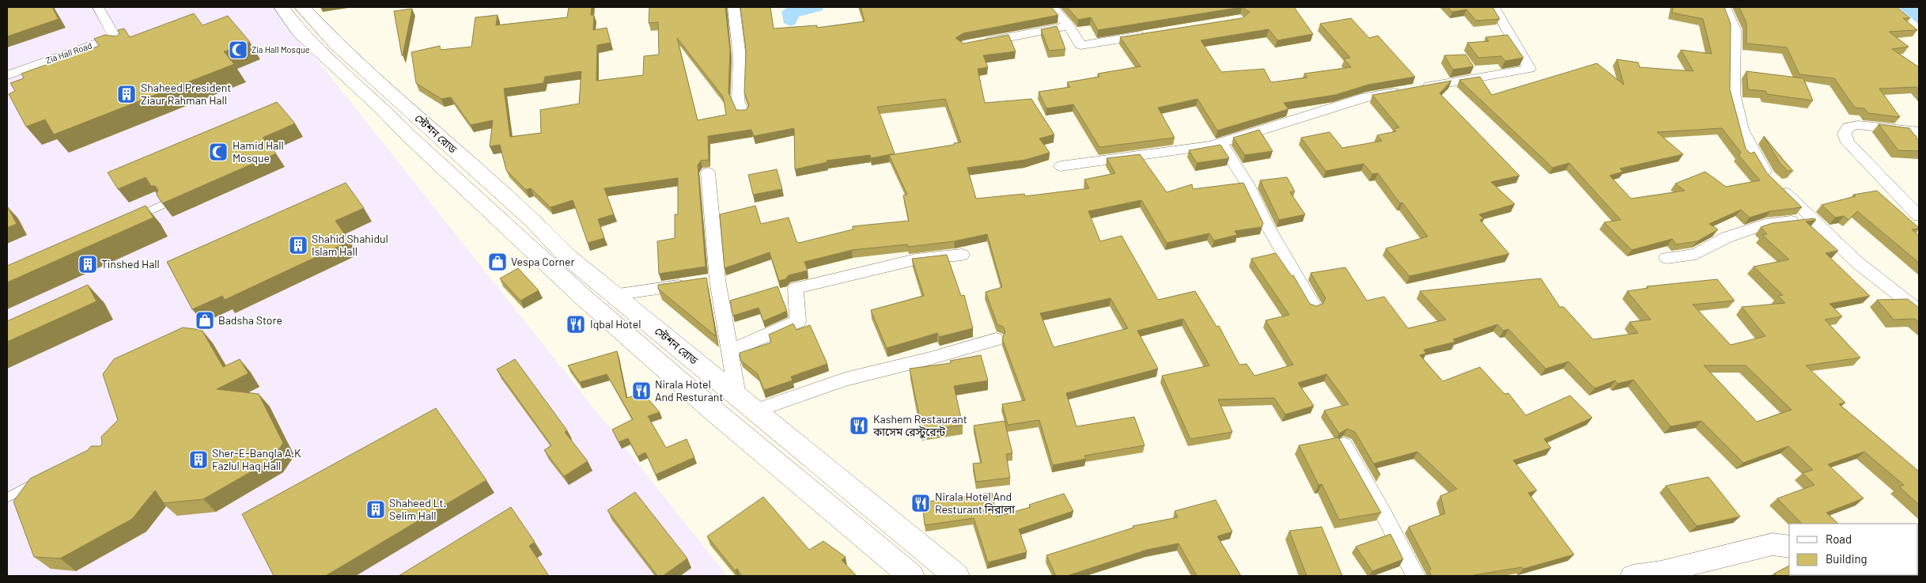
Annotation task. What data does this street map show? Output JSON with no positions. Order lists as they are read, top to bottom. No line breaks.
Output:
{"streets":{"main road":["স্টেশন রোড"],"street":["Zia Hall Road"]},"places":{"mosque":["Zia Hall Mosque","Hamid Hall Mosque"],"building":["Shaheed President Ziaur Rahman Hall","Shahid Shahidul Islam Hall","Tinshed Hall","Sher-E-Bangla A.K Fazlul Haq Hall","Shaheed Lt. Selim Hall"],"shop":["Vespa Corner","Badsha Store"],"restaurant":["Iqbal Hotel","Nirala Hotel And Resturant","Kashem Restaurant কাসেম রেস্টুরেন্ট","Nirala Hotel And Resturant নিরালা"]},"legend":["Road","Building"]}
